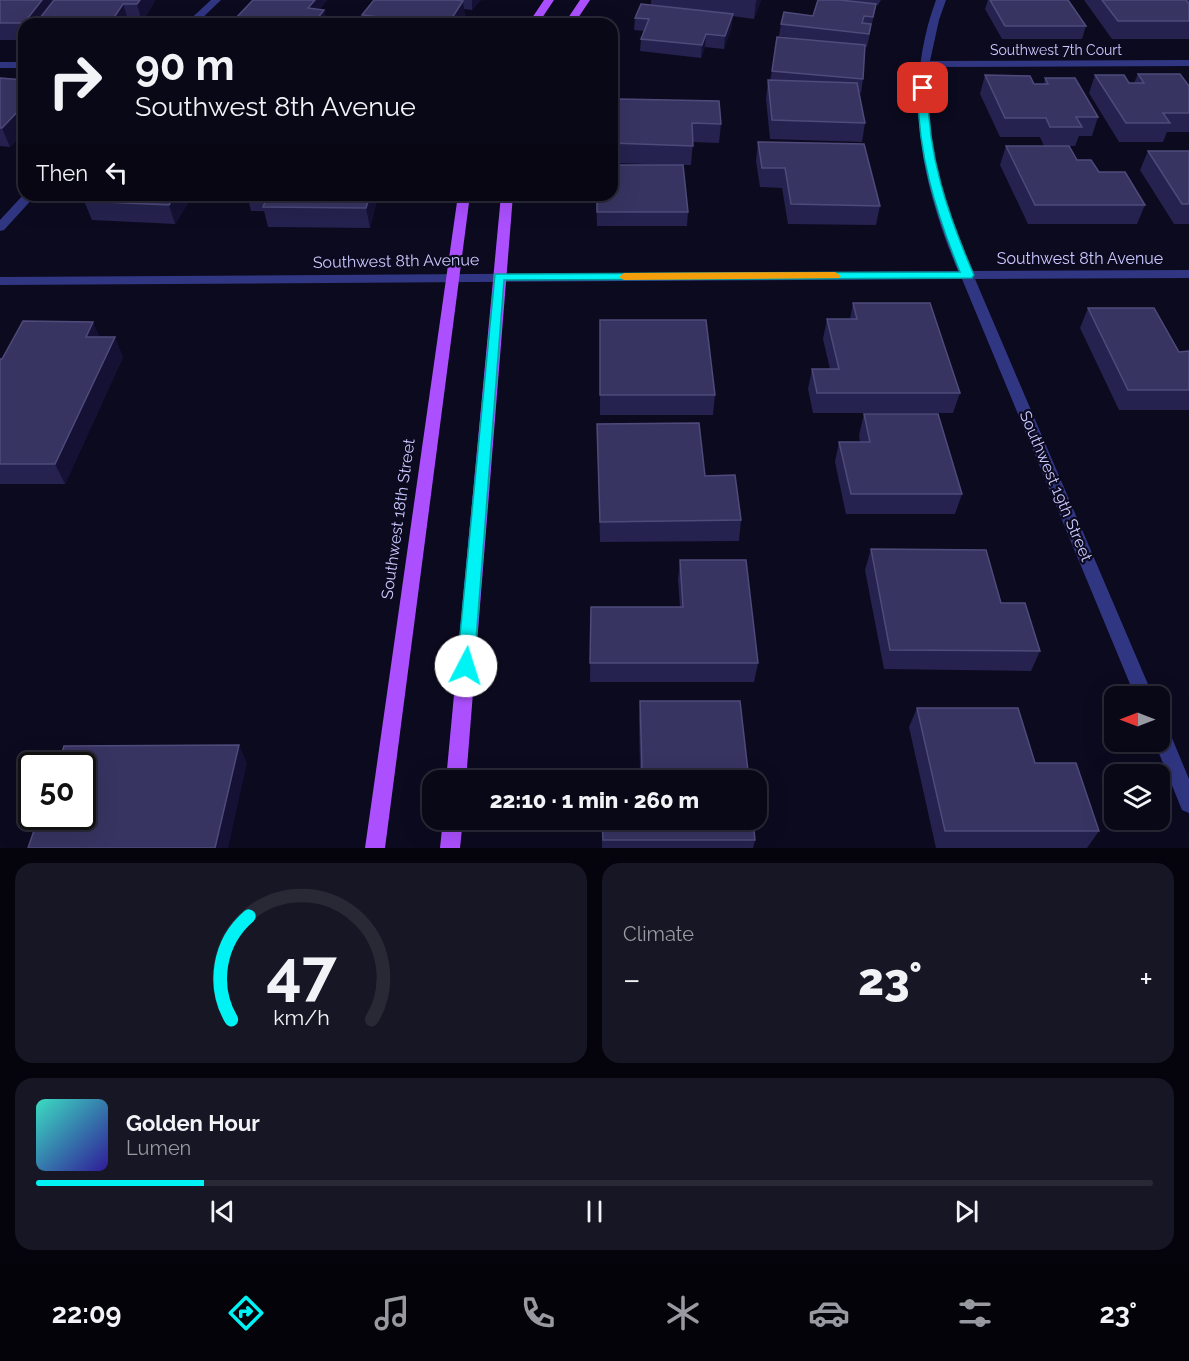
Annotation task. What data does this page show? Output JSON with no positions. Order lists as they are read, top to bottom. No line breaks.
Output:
{"streets":{"main road":["Southwest 18th Street"],"street":["Southwest 7th Court","Southwest 8th Avenue","Southwest 19th Street"]},"crossings":[["Southwest 7th Court","Southwest 19th Street"],["Southwest 8th Avenue","Southwest 19th Street"],["Southwest 8th Avenue","Southwest 18th Street"]],"north":"left","page":{"turn":["90 m","Southwest 8th Avenue"],"then":"Then","limit":"50","trip":"22:10 · 1 min · 260 m","tile":"Climate","heat":["−","23°","+"],"song":["Golden Hour","Lumen"],"tabs":["22:09","23°"],"gauge":["47","km/h"]}}
